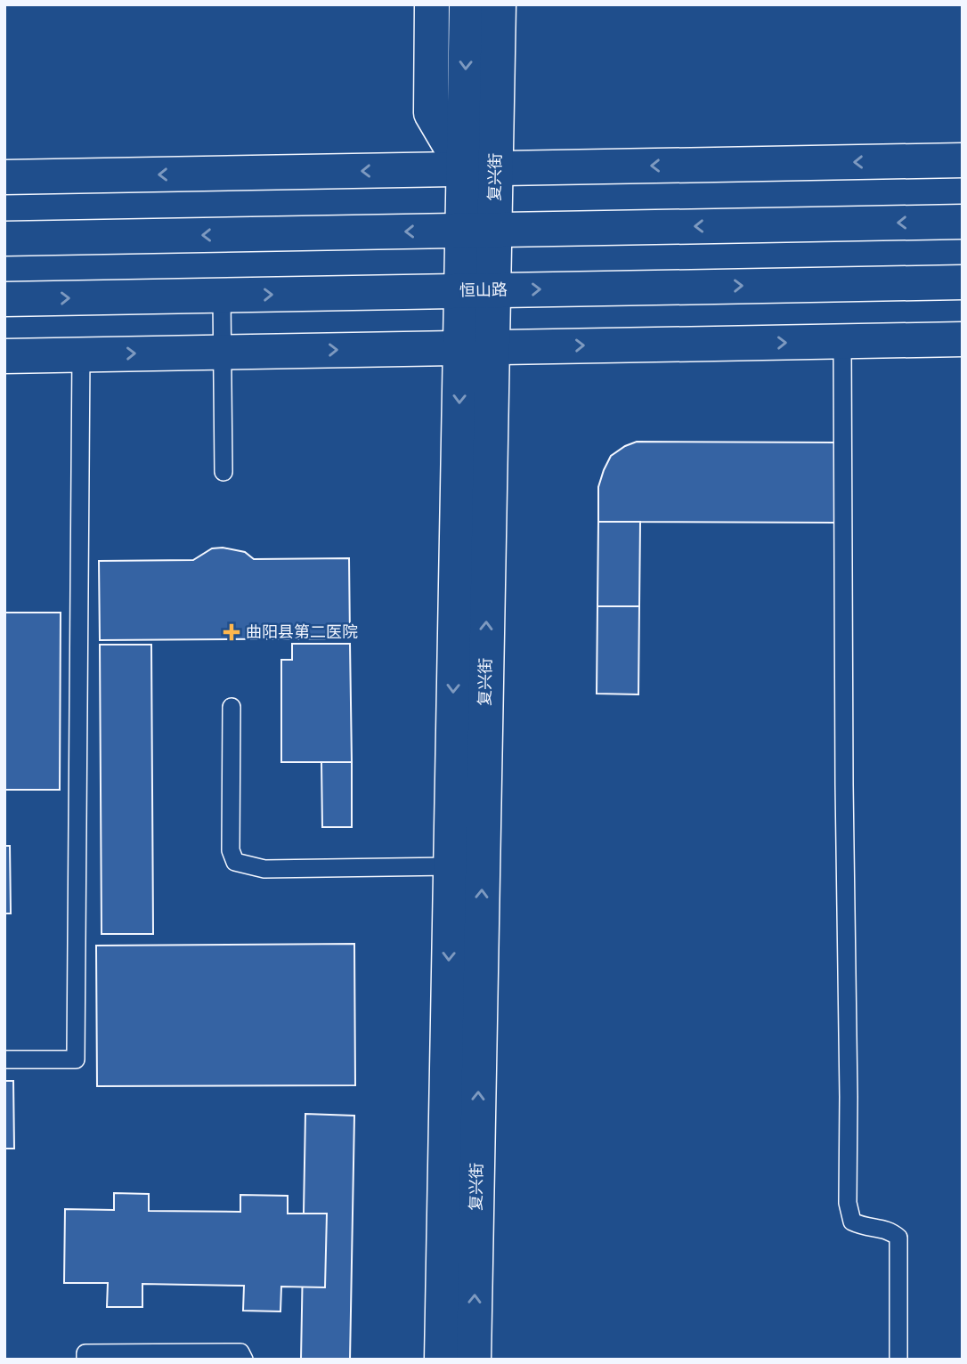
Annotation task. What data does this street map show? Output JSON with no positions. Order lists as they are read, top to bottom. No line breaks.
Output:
{"streets":{"street":["复兴街","恒山路"]},"crossings":[["复兴街","恒山路"]],"places":{"health":["曲阳县第二医院"]}}
